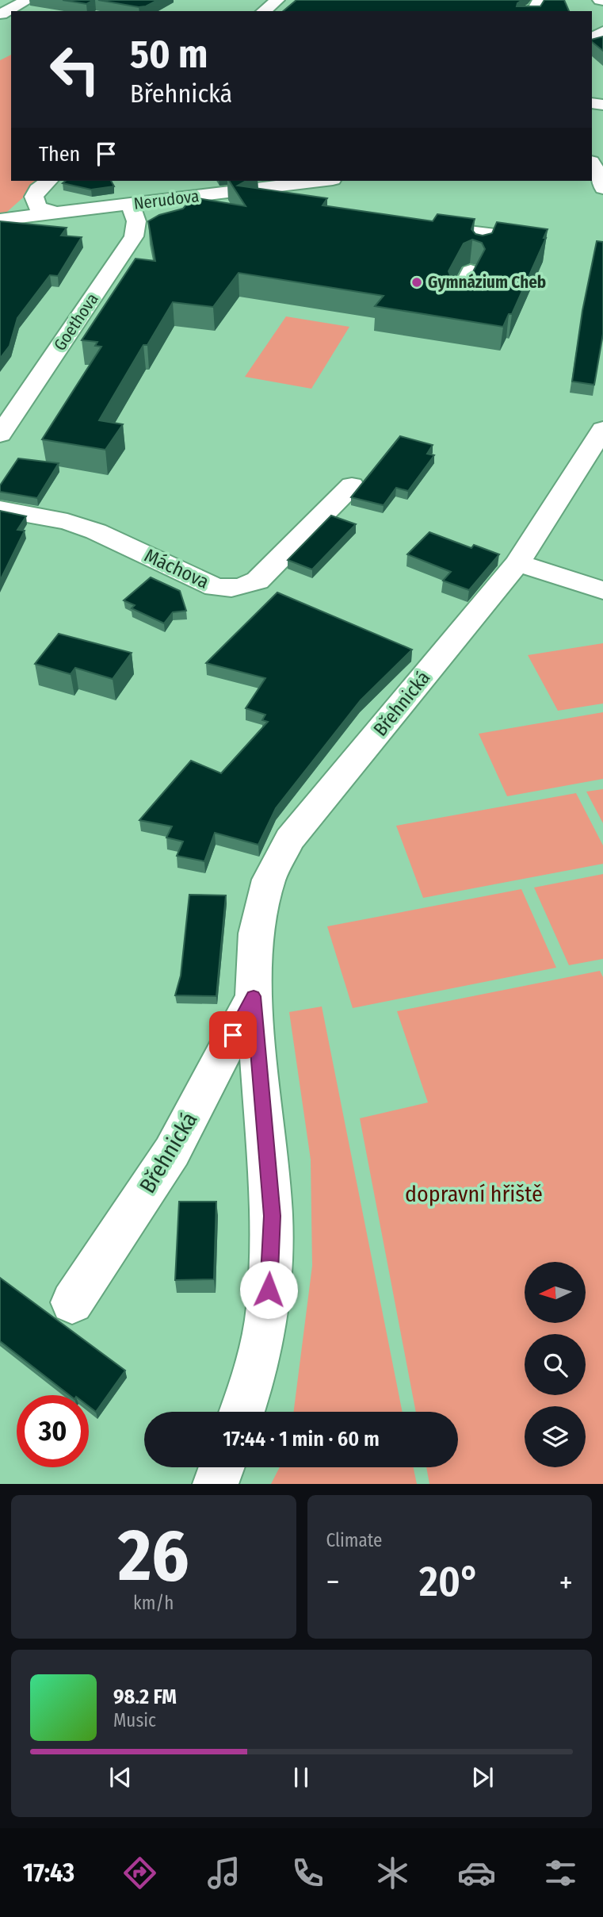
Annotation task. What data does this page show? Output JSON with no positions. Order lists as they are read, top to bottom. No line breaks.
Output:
{"streets":{"street":["Nerudova","Goethova","Máchova","Břehnická"]},"crossings":[["Nerudova","Goethova"]],"parks":["dopravní hřiště"],"places":["Gymnázium Cheb"],"north":"left","page":{"turn":["50 m","Břehnická"],"then":"Then","limit":"30","trip":"17:44 · 1 min · 60 m","tile":[["26","km/h"],"Climate"],"heat":["−","20°","+"],"song":["98.2 FM","Music"],"tabs":"17:43"}}
